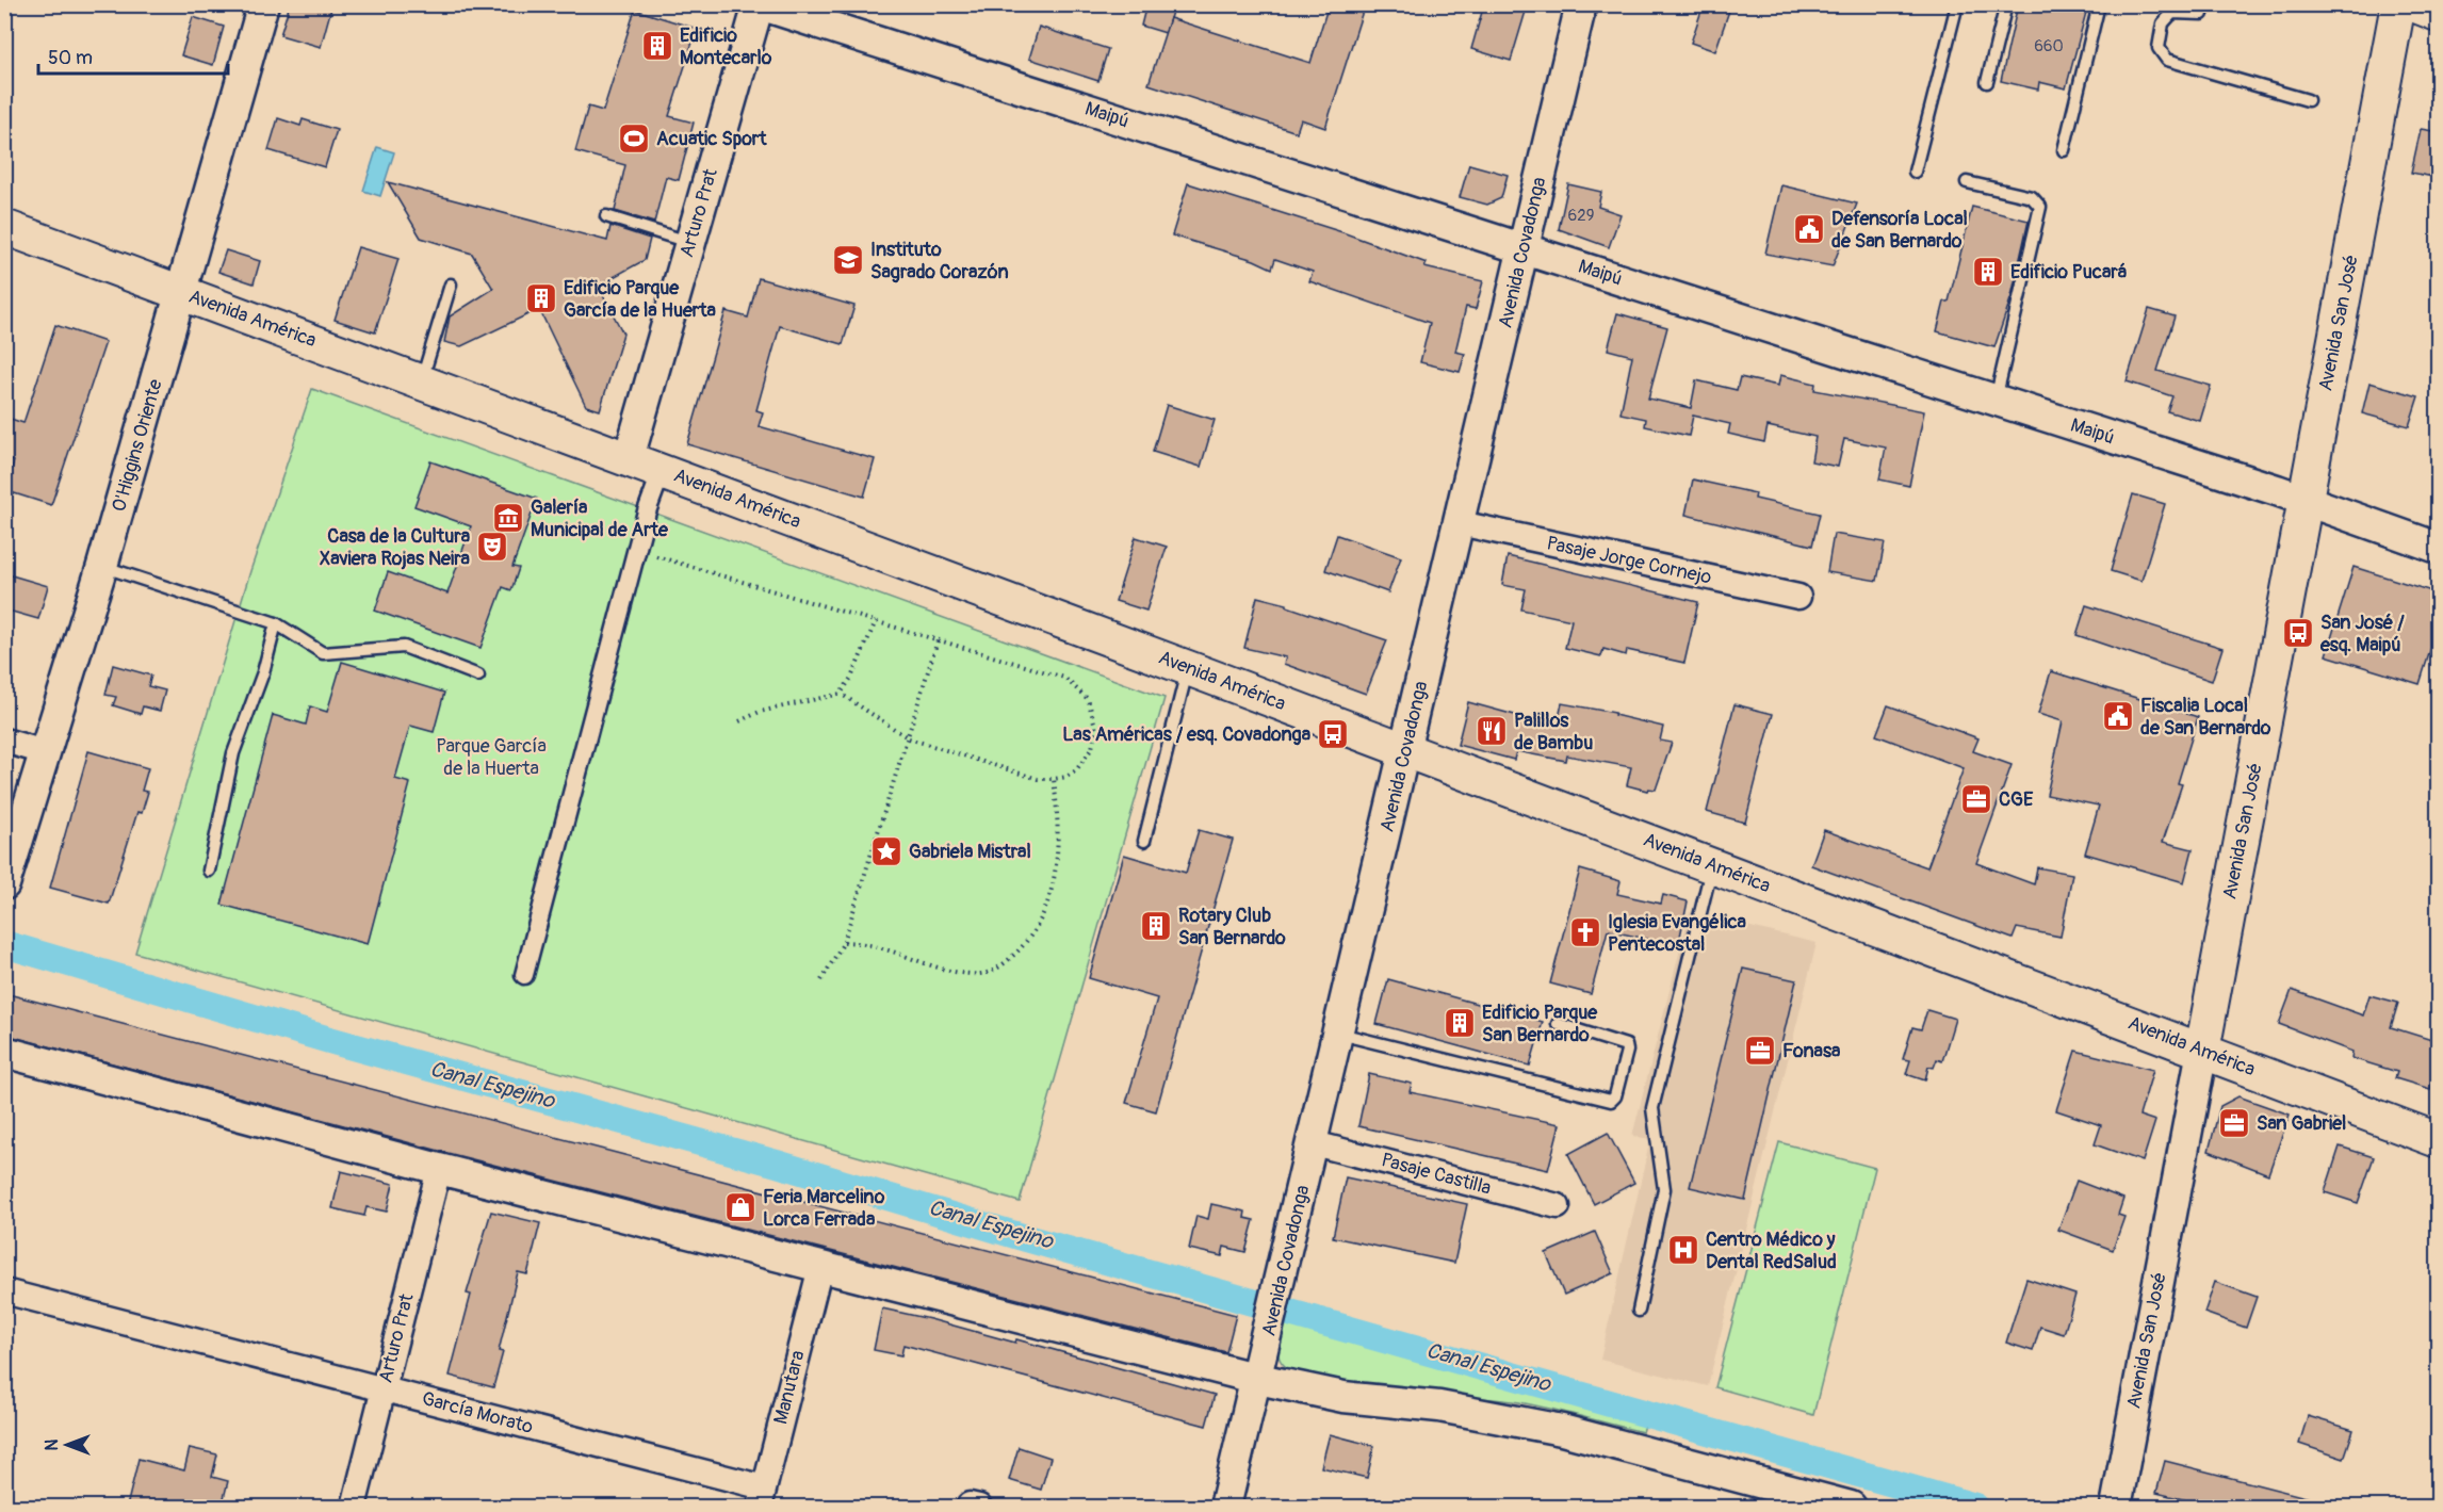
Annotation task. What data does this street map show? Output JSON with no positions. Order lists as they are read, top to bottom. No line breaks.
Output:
{"streets":{"main road":["Avenida América","Avenida San José"],"street":["Maipú","Arturo Prat","Avenida Covadonga","O'Higgins Oriente","Pasaje Jorge Cornejo","Pasaje Castilla","Manutara","García Morato"]},"crossings":[["Maipú","Arturo Prat"],["Maipú","Avenida Covadonga"],["Maipú","Avenida San José"],["Arturo Prat","Avenida América"],["Arturo Prat","García Morato"],["Avenida Covadonga","Avenida América"],["Avenida Covadonga","Pasaje Jorge Cornejo"],["Avenida Covadonga","Pasaje Castilla"],["Avenida América","Avenida San José"],["Avenida América","O'Higgins Oriente"],["Manutara","García Morato"]],"water":["Canal Espejino"],"parks":["Parque García de la Huerta"],"places":{"building":["Edificio Montecarlo","Edificio Pucará","Edificio Parque García de la Huerta","Rotary Club San Bernardo","Edificio Parque San Bernardo"],"sports":["Acuatic Sport"],"public building":["Defensoría Local de San Bernardo","Fiscalia Local de San Bernardo"],"school or university":["Instituto Sagrado Corazón"],"museum":["Galería Municipal de Arte"],"theatre":["Casa de la Cultura Xaviera Rojas Neira"],"bus stop":["San José / esq. Maipú","Las Américas / esq. Covadonga"],"restaurant":["Palillos de Bambu"],"office":["CGE","Fonasa","San Gabriel"],"place":["Gabriela Mistral"],"church":["Iglesia Evangélica Pentecostal"],"shop":["Feria Marcelino Lorca Ferrada"],"hospital":["Centro Médico y Dental RedSalud"]},"house_numbers":["660","629"],"scale_bar":"50 m","north":"left"}
